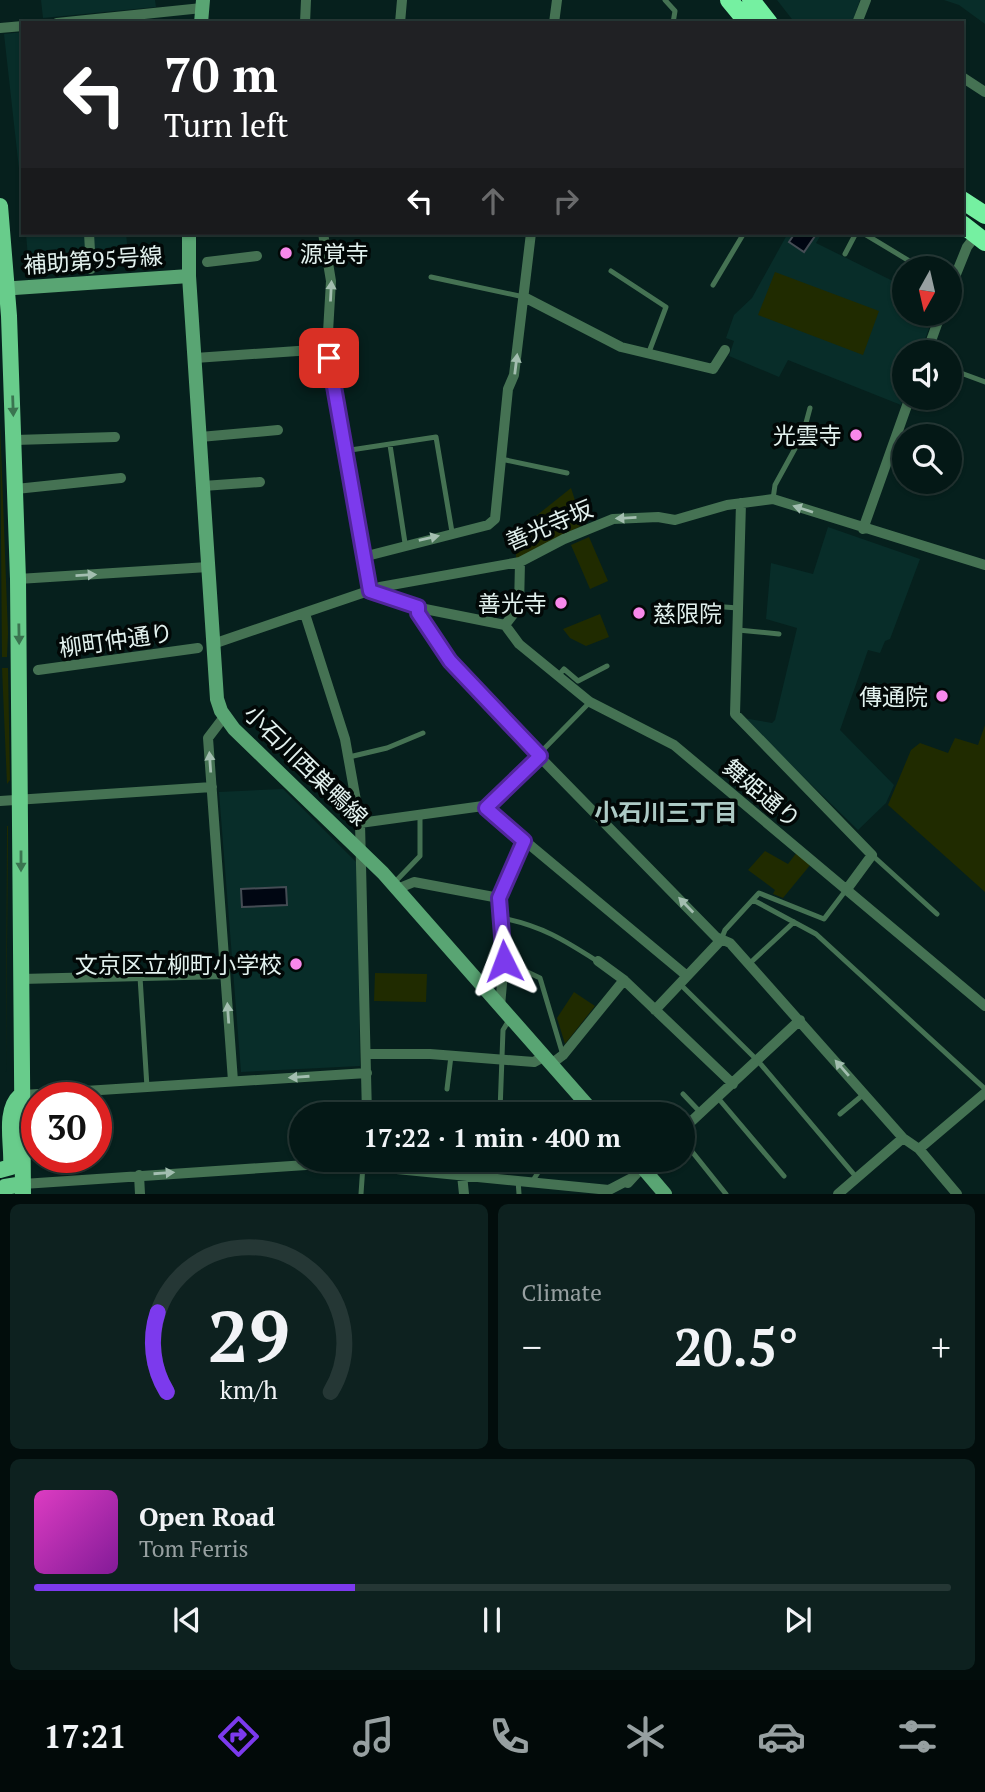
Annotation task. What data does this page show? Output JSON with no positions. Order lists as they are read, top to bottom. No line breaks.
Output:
{"streets":{"main road":["補助第95号線","小石川西巣鴨線"],"street":["善光寺坂","柳町仲通り","舞姫通り"]},"crossings":[["補助第95号線","小石川西巣鴨線"],["善光寺坂","小石川西巣鴨線"]],"one_way":["善光寺坂"],"districts":["小石川三丁目"],"places":["源覚寺","光雲寺","善光寺","慈限院","傳通院","文京区立柳町小学校"],"north":"bottom","page":{"turn":["70 m","Turn left"],"limit":"30","trip":"17:22 · 1 min · 400 m","tile":"Climate","heat":["−","20.5°","+"],"song":["Open Road","Tom Ferris"],"tabs":"17:21","gauge":["29","km/h"]}}
